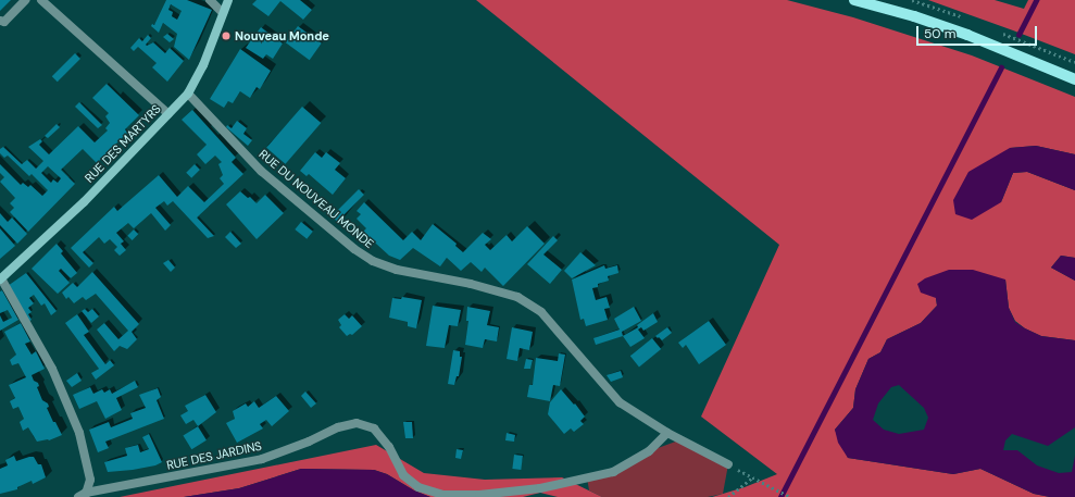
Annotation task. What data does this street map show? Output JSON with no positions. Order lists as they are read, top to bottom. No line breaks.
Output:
{"streets":{"street":["RUE DES MARTYRS","RUE DU NOUVEAU MONDE","RUE DES JARDINS"]},"crossings":[["RUE DES MARTYRS","RUE DU NOUVEAU MONDE"],["RUE DU NOUVEAU MONDE","RUE DES JARDINS"]],"places":["Nouveau Monde"],"scale_bar":"50 m"}
